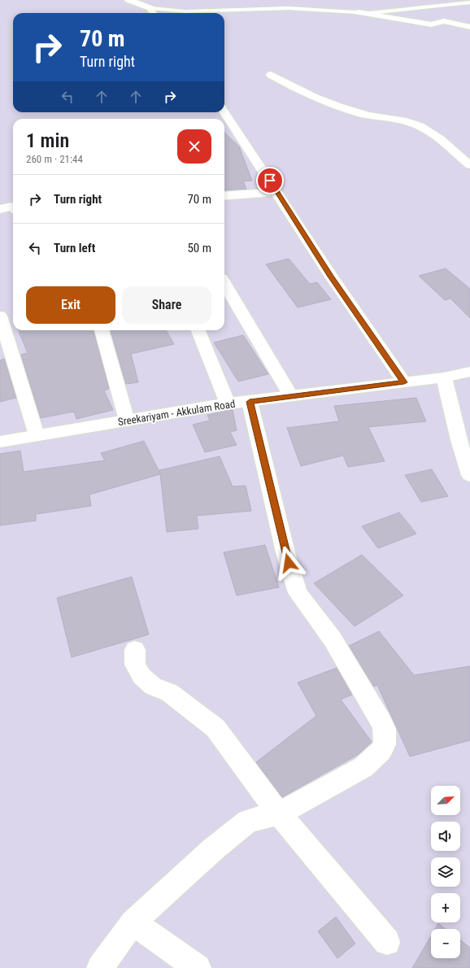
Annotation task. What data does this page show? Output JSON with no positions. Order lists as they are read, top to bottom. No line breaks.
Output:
{"streets":{"street":["Sreekariyam - Akkulam Road"]},"north":"top right","page":{"turn":["70 m","Turn right"],"heading":["1 min","260 m · 21:44"],"list":[{"name":"Turn right","value":"70 m"},{"name":"Turn left","value":"50 m"}],"buttons":["Exit","Share"],"map_buttons":["+","−"]}}
